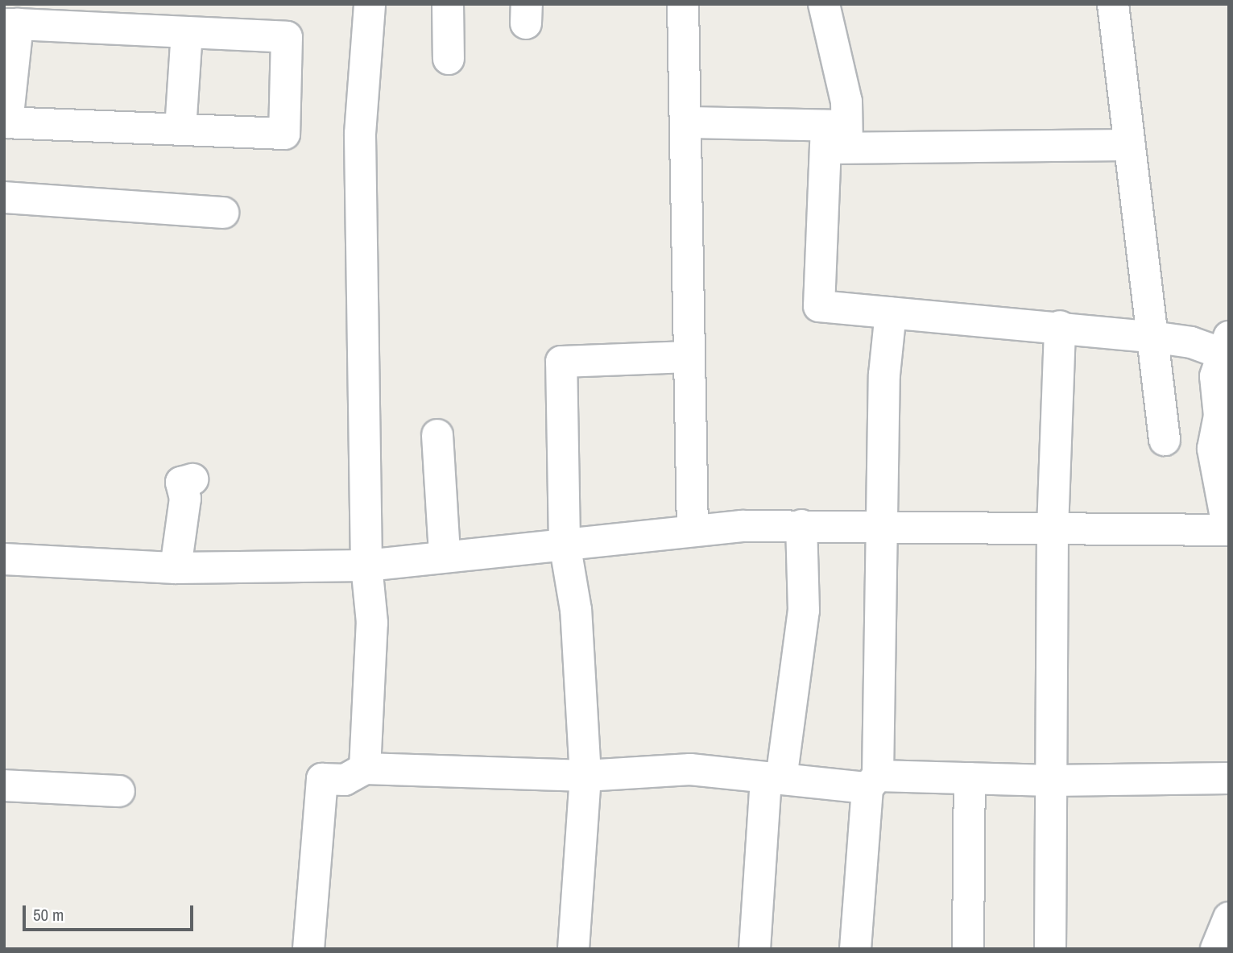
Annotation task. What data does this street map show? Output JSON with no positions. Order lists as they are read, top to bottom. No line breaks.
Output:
{"scale_bar":"50 m"}
